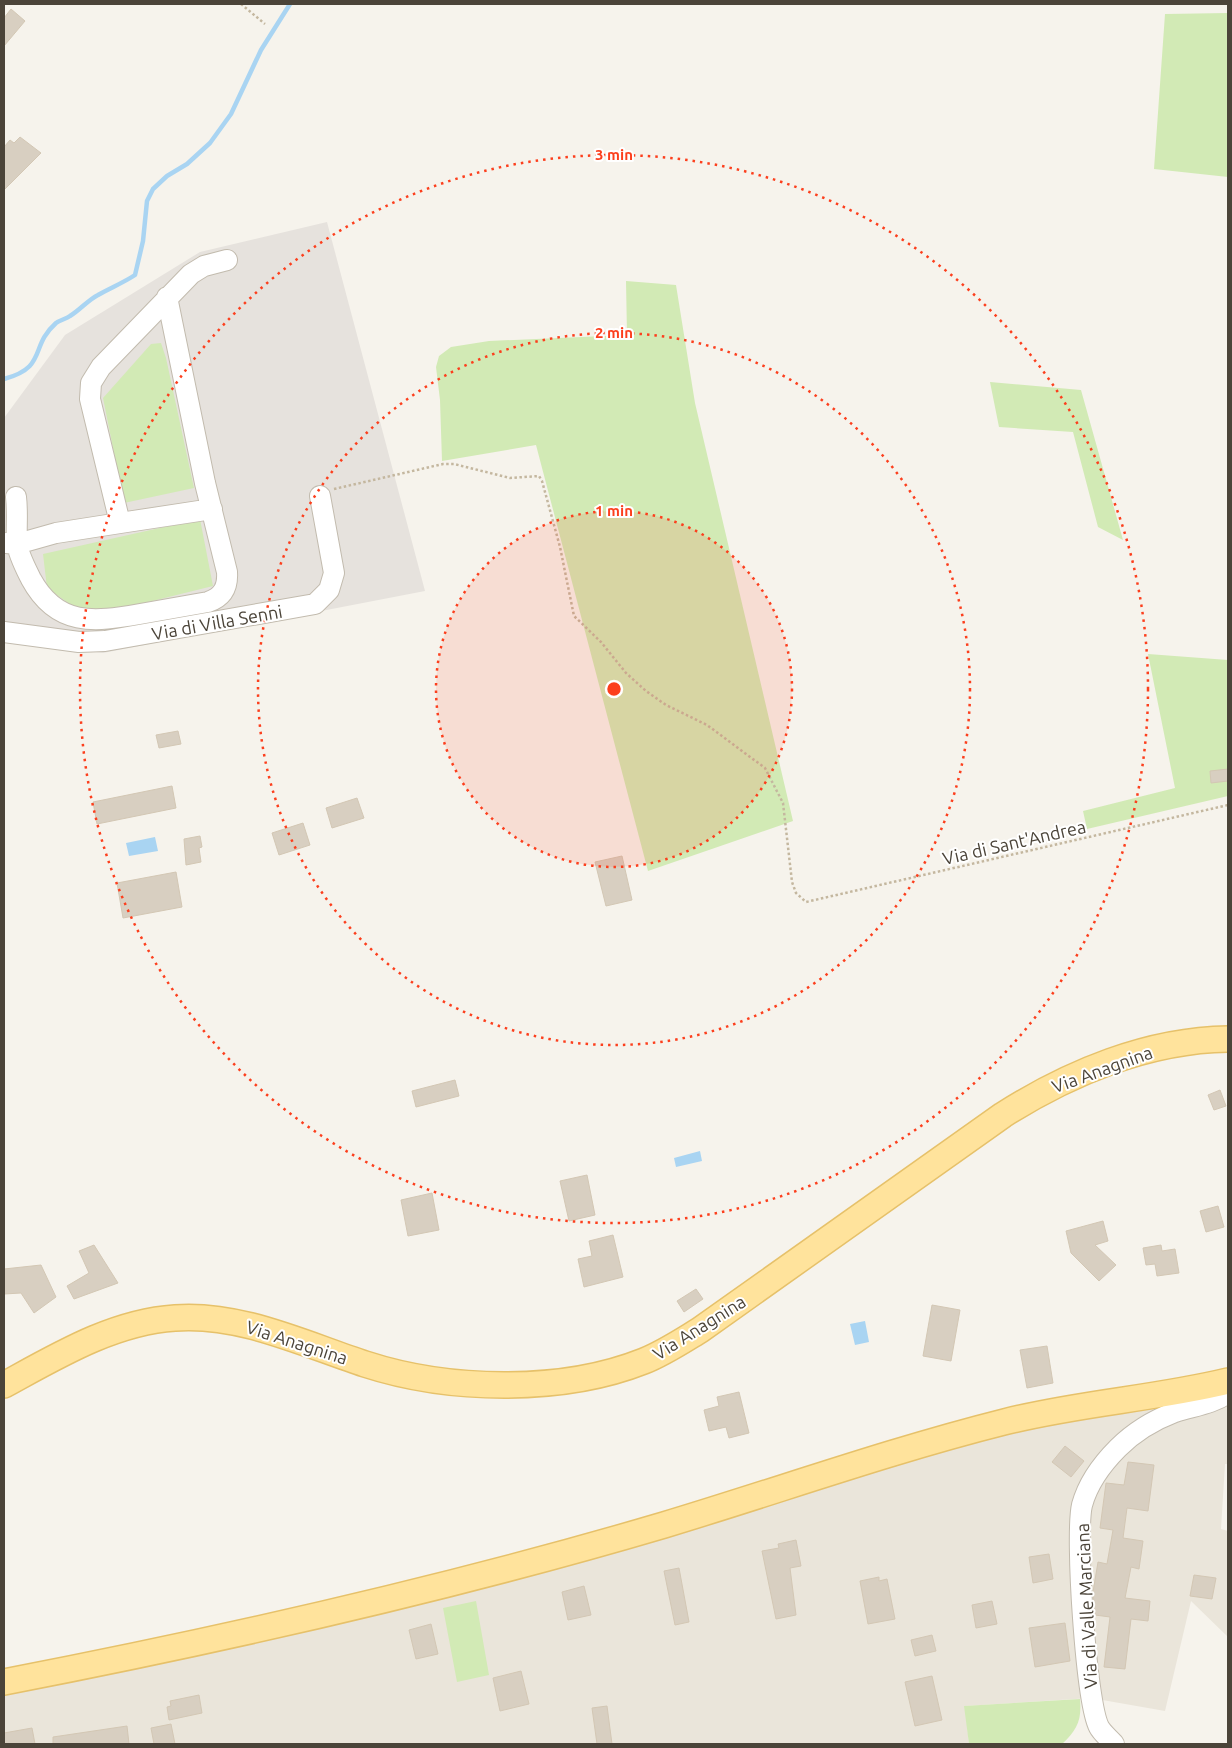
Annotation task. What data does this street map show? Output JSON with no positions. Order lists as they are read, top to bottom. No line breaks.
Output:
{"streets":{"main road":["Via Anagnina"],"street":["Via di Villa Senni","Via di Valle Marciana"],"path":["Via di Sant'Andrea"]},"crossings":[["Via di Villa Senni","Via di Sant'Andrea"]],"rings":["3 min","2 min","1 min"]}
